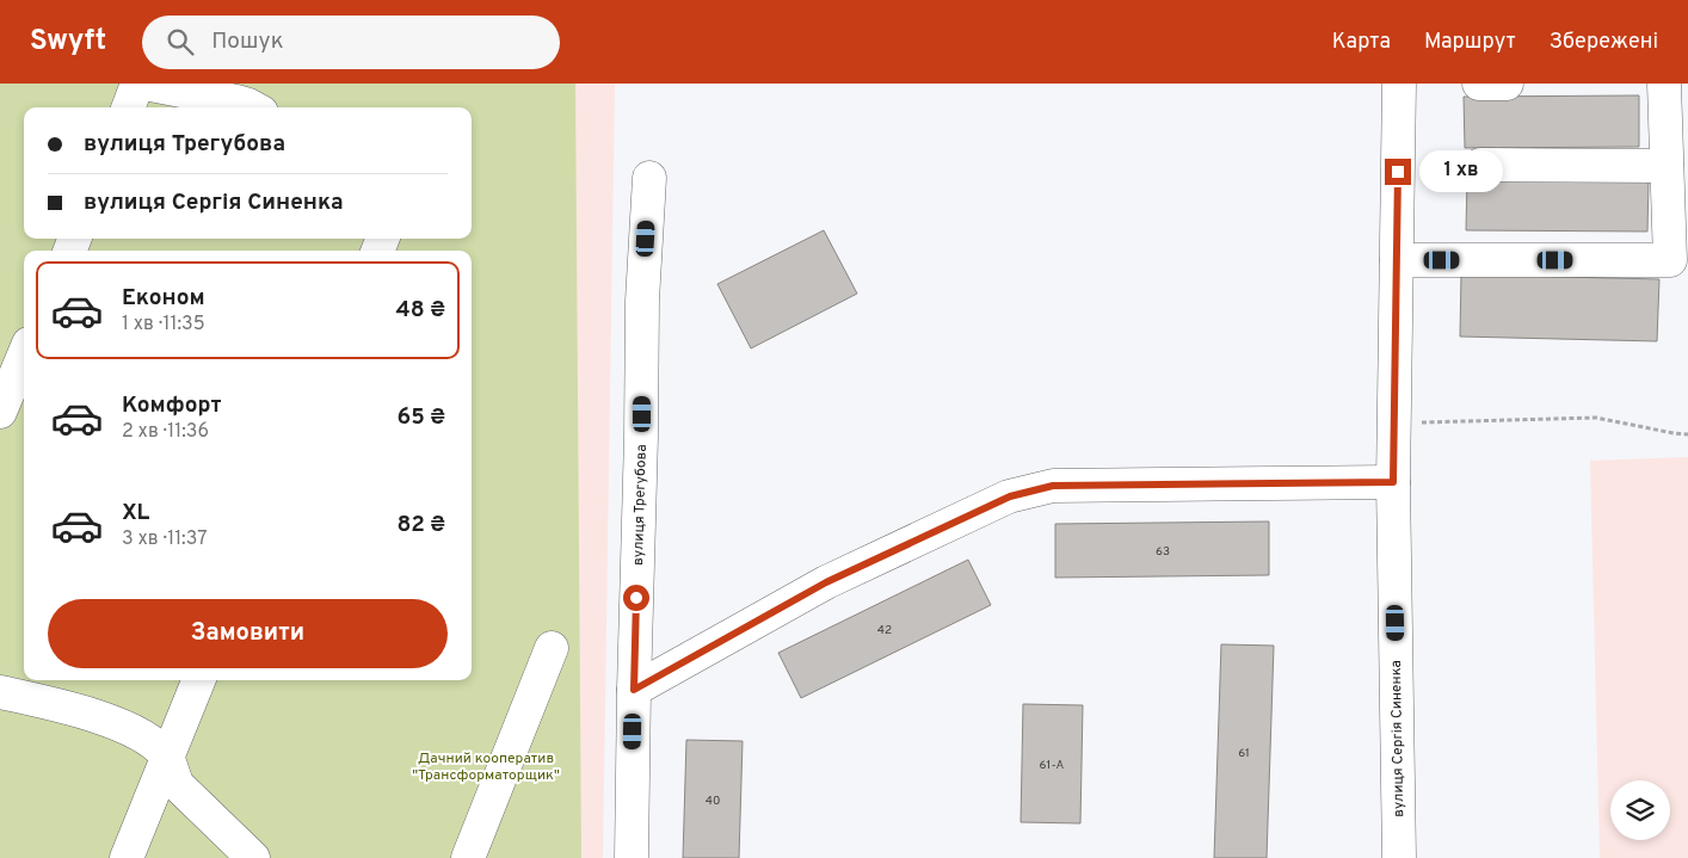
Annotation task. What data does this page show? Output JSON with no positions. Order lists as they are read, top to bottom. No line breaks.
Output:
{"streets":{"street":["вулиця Трегубова","вулиця Сергія Синенка"]},"parks":["Дачний кооператив \"Трансформаторщик\""],"house_numbers":["63","42","61","61-А","40"],"page":{"header":"Swyft","search":"Пошук","nav":["Карта","Маршрут","Збережені"],"banner":["вулиця Трегубова","вулиця Сергія Синенка"],"bubble":"1 хв","list":[{"name":"Економ","note":"1 хв · 11:35","value":"48 ₴"},{"name":"Комфорт","note":"2 хв · 11:36","value":"65 ₴"},{"name":"XL","note":"3 хв · 11:37","value":"82 ₴"}],"buttons":"Замовити"}}
